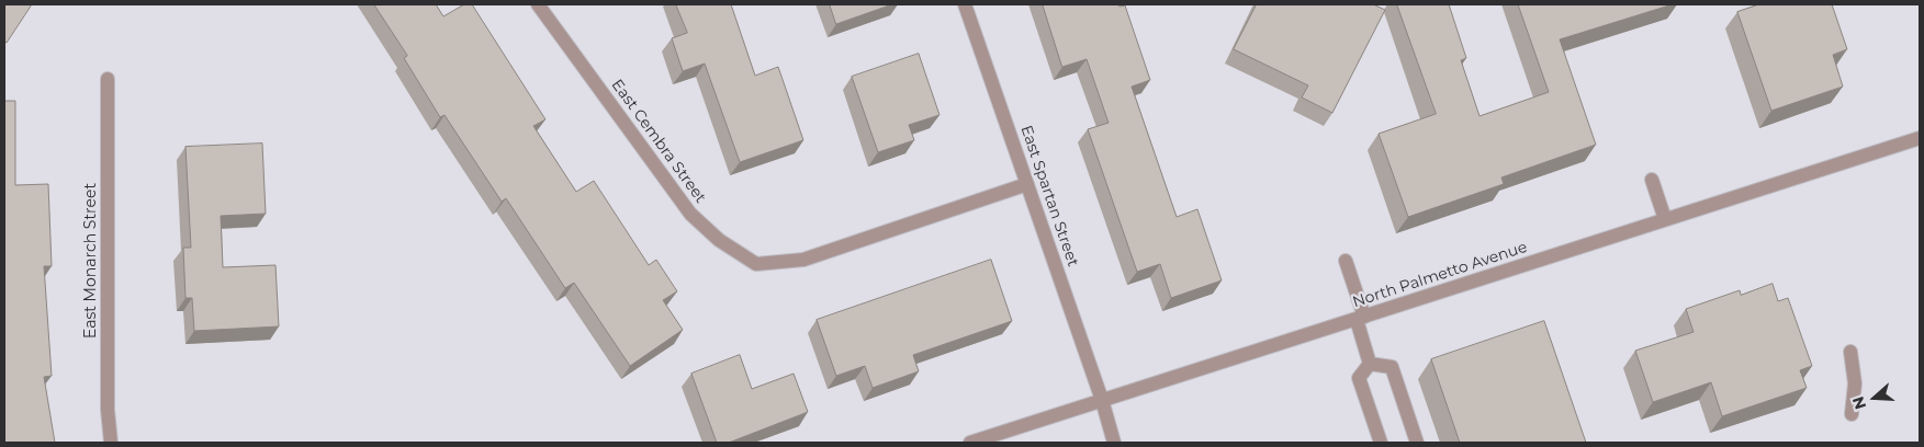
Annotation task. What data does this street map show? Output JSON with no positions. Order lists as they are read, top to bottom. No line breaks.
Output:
{"streets":{"street":["East Cembra Street","East Spartan Street","East Monarch Street","North Palmetto Avenue"]},"crossings":[["East Cembra Street","East Spartan Street"],["East Spartan Street","North Palmetto Avenue"]],"north":"left"}
